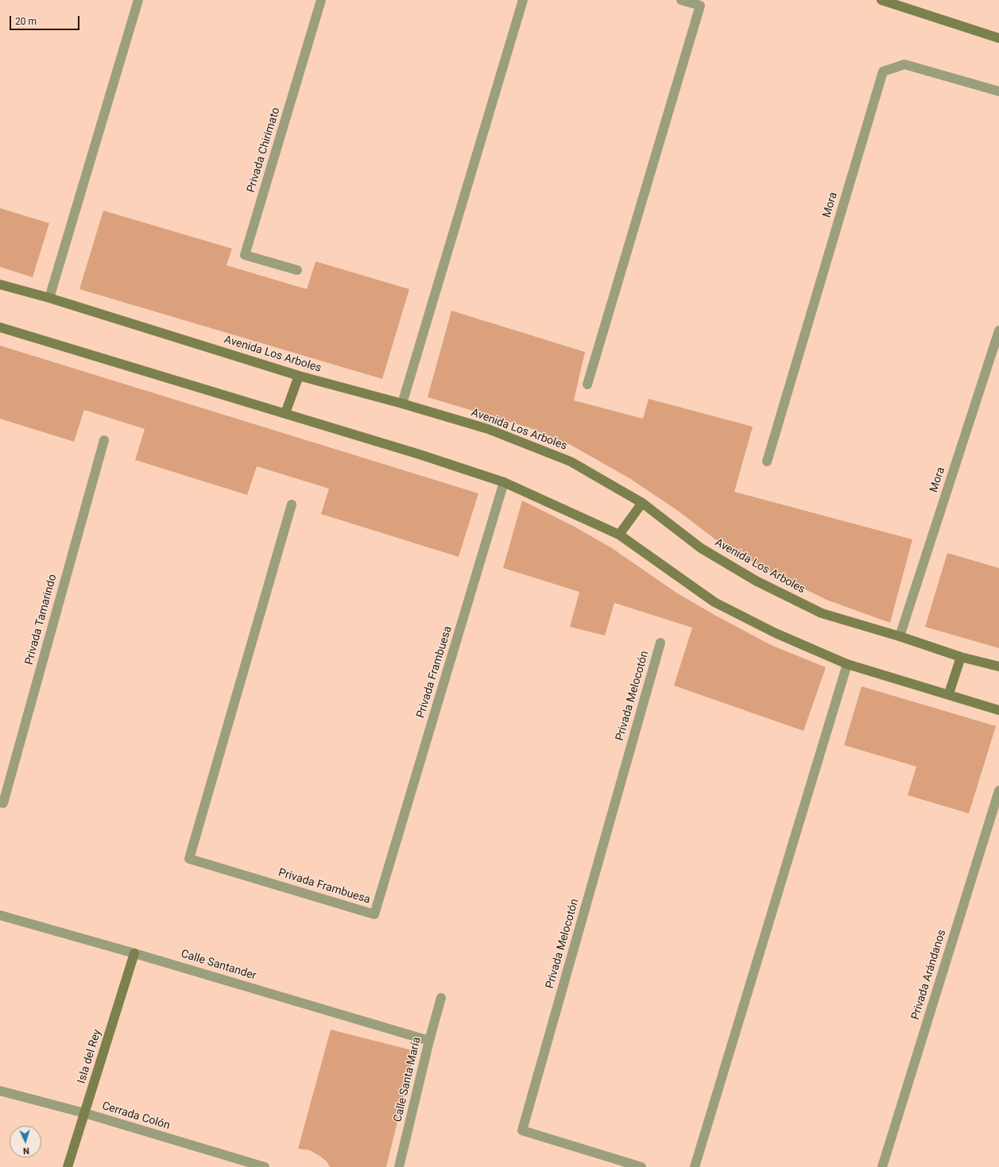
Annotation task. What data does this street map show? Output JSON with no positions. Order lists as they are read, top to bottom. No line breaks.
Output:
{"streets":{"street":["Privada Chirimato","Mora","Avenida Los Arboles","Privada Tamarindo","Privada Frambuesa","Privada Melocotón","Calle Santander","Privada Arándanos","Isla del Rey","Calle Santa María","Cerrada Colón"]},"crossings":[["Mora","Avenida Los Arboles"],["Calle Santander","Isla del Rey"],["Calle Santander","Calle Santa María"],["Isla del Rey","Cerrada Colón"]],"scale_bar":"20 m","north":"bottom"}
